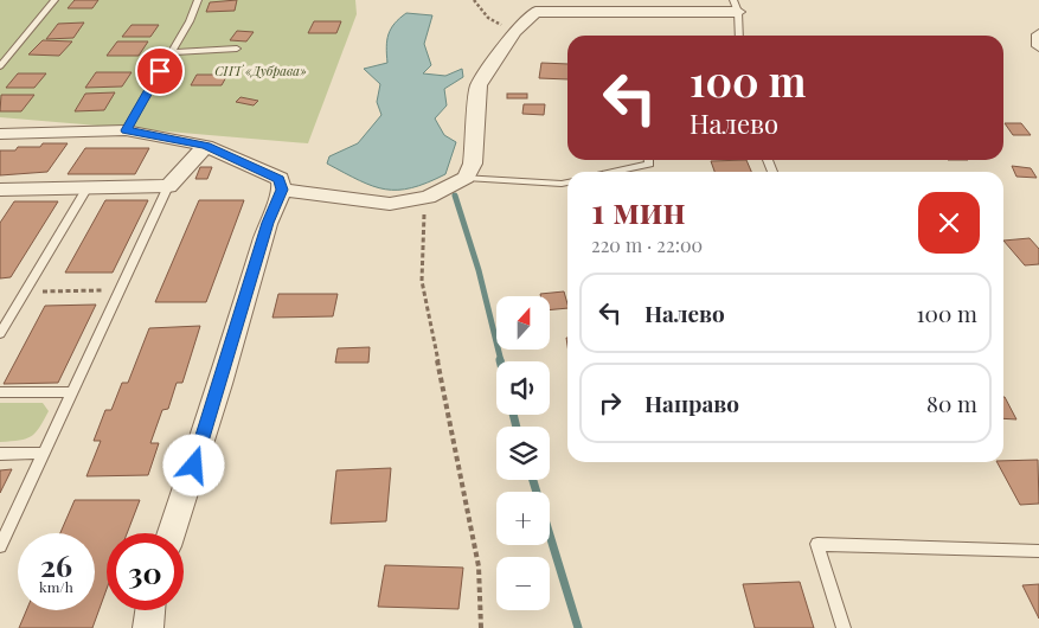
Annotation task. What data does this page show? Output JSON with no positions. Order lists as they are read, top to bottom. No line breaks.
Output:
{"parks":["СНТ «Дубрава»"],"north":"top","page":{"turn":["100 m","Налево"],"heading":["1 мин","220 m · 22:00"],"list":[{"name":"Налево","value":"100 m"},{"name":"Направо","value":"80 m"}],"map_buttons":["+","−"],"speed":"26 km/h","limit":"30"}}
